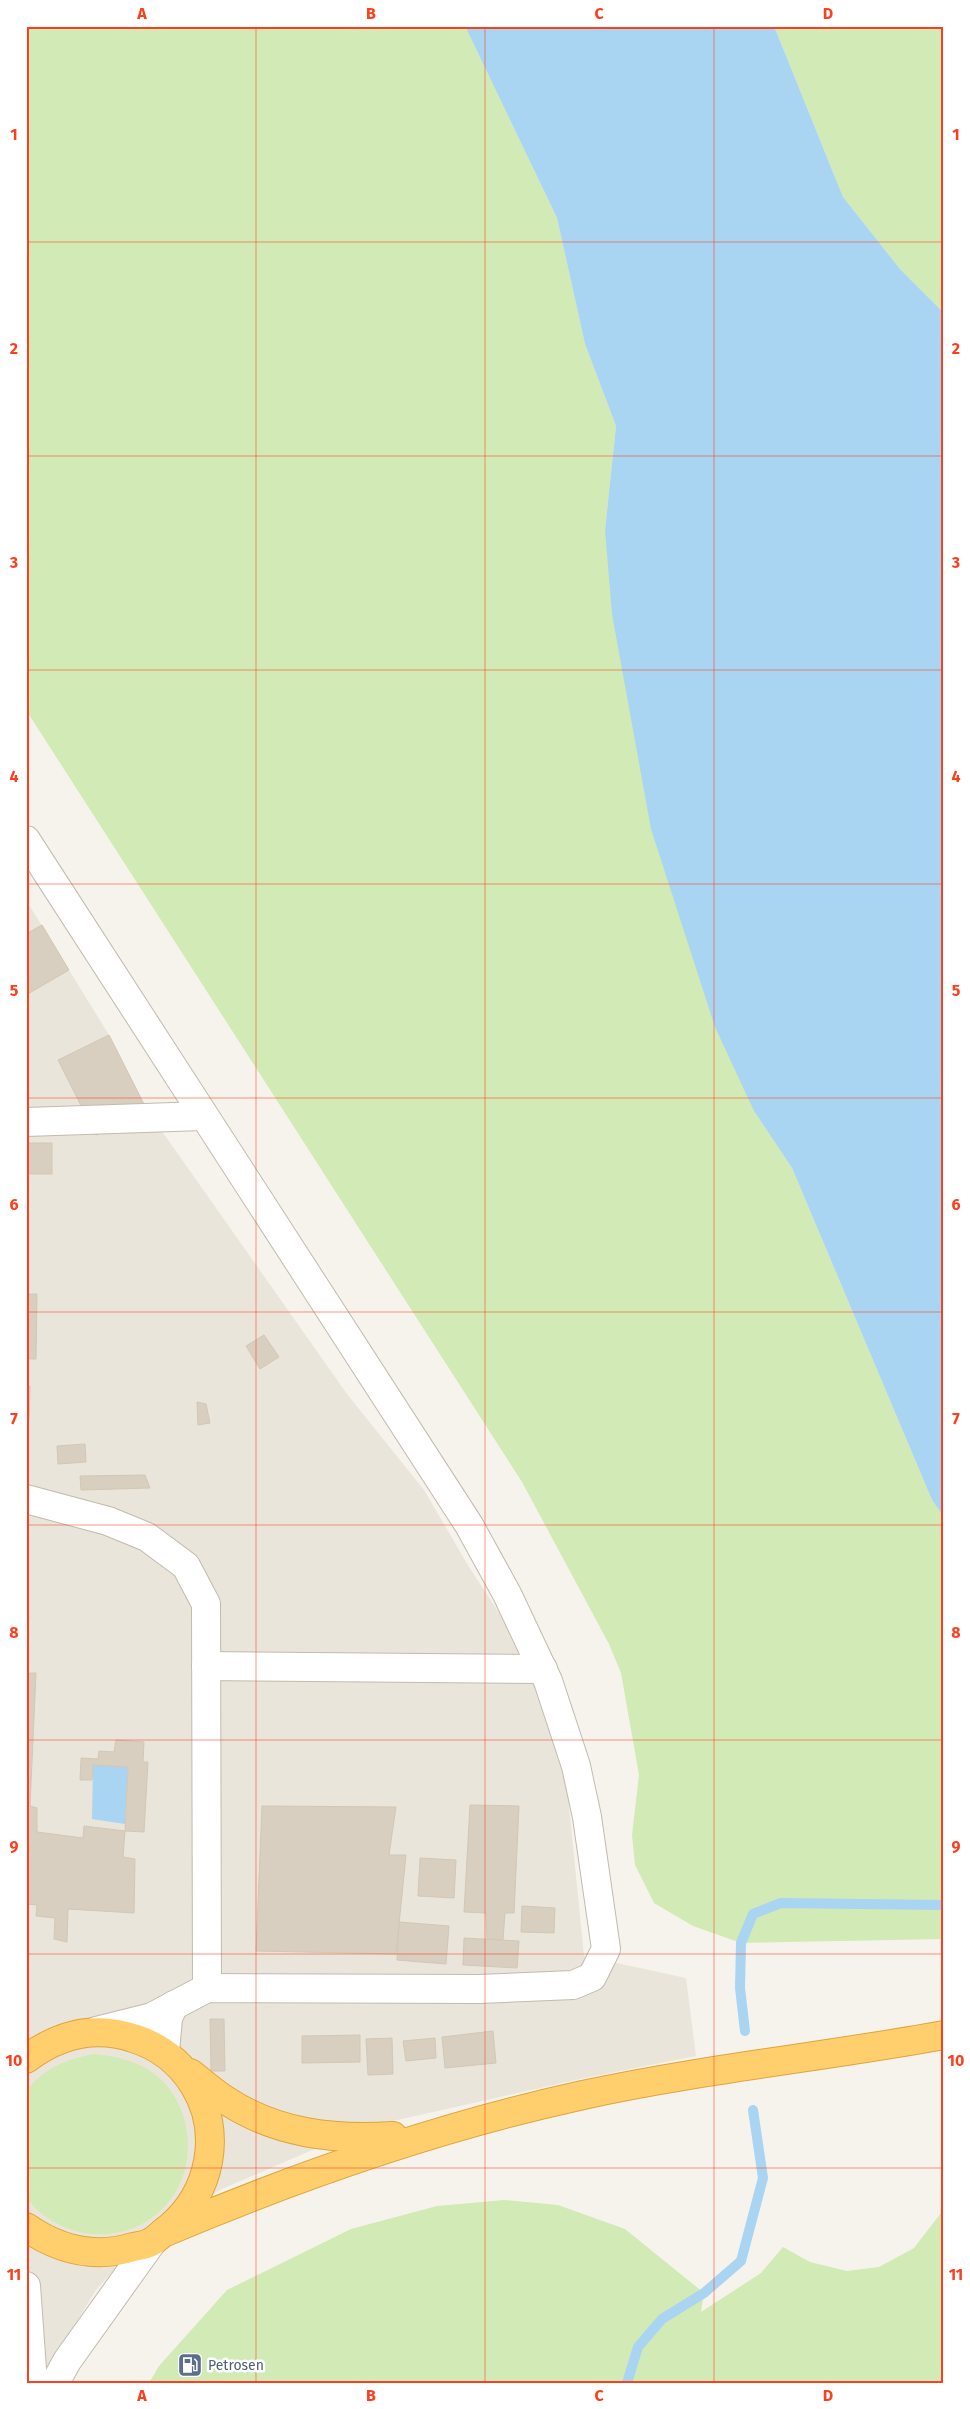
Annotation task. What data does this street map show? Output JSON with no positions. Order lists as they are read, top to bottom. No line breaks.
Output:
{"places":{"fuel station":["Petrosen"]},"grid":{"columns":["A","B","C","D"],"rows":["1","2","3","4","5","6","7","8","9","10","11"]}}
